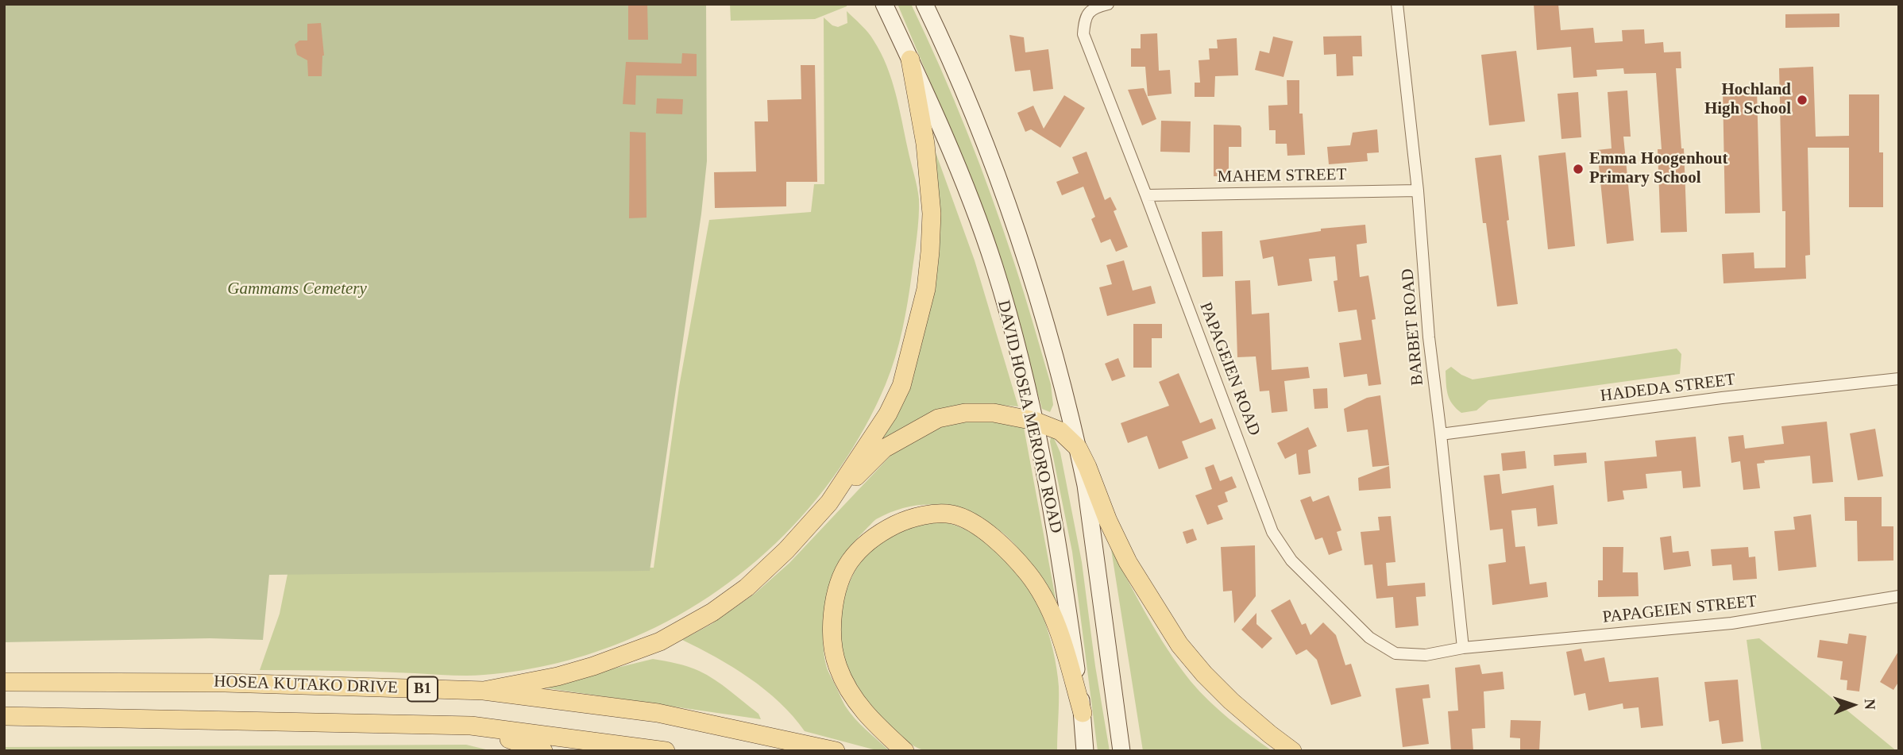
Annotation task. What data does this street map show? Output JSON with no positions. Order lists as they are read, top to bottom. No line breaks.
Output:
{"streets":{"main road":["DAVID HOSEA MERORO ROAD","HOSEA KUTAKO DRIVE","B1"],"street":["MAHEM STREET","BARBET ROAD","PAPAGEIEN ROAD","HADEDA STREET","PAPAGEIEN STREET"]},"crossings":[["MAHEM STREET","BARBET ROAD"],["MAHEM STREET","PAPAGEIEN ROAD"],["BARBET ROAD","PAPAGEIEN ROAD"],["BARBET ROAD","HADEDA STREET"],["BARBET ROAD","PAPAGEIEN STREET"],["PAPAGEIEN ROAD","PAPAGEIEN STREET"]],"parks":["Gammams Cemetery"],"places":["Hochland High School","Emma Hoogenhout Primary School"],"north":"right"}
